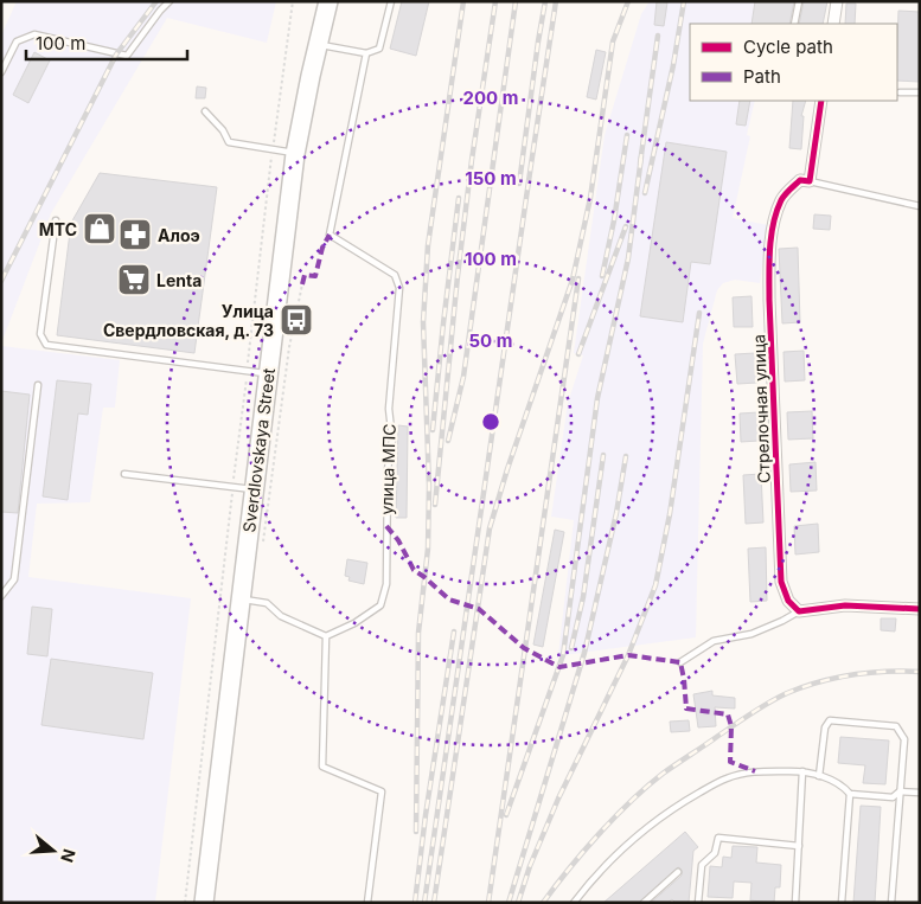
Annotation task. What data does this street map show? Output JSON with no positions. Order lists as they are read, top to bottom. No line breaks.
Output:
{"streets":{"highway":["Sverdlovskaya Street"],"street":["Стрелочная улица"],"lane":["улица МПС"]},"places":{"shop":["МТС"],"pharmacy":["Алоэ"],"supermarket":["Lenta"],"bus stop":["Улица Свердловская, д. 73"]},"legend":["Cycle path","Path"],"scale_bar":"100 m","north":"right","rings":["200 m","150 m","100 m","50 m"]}
